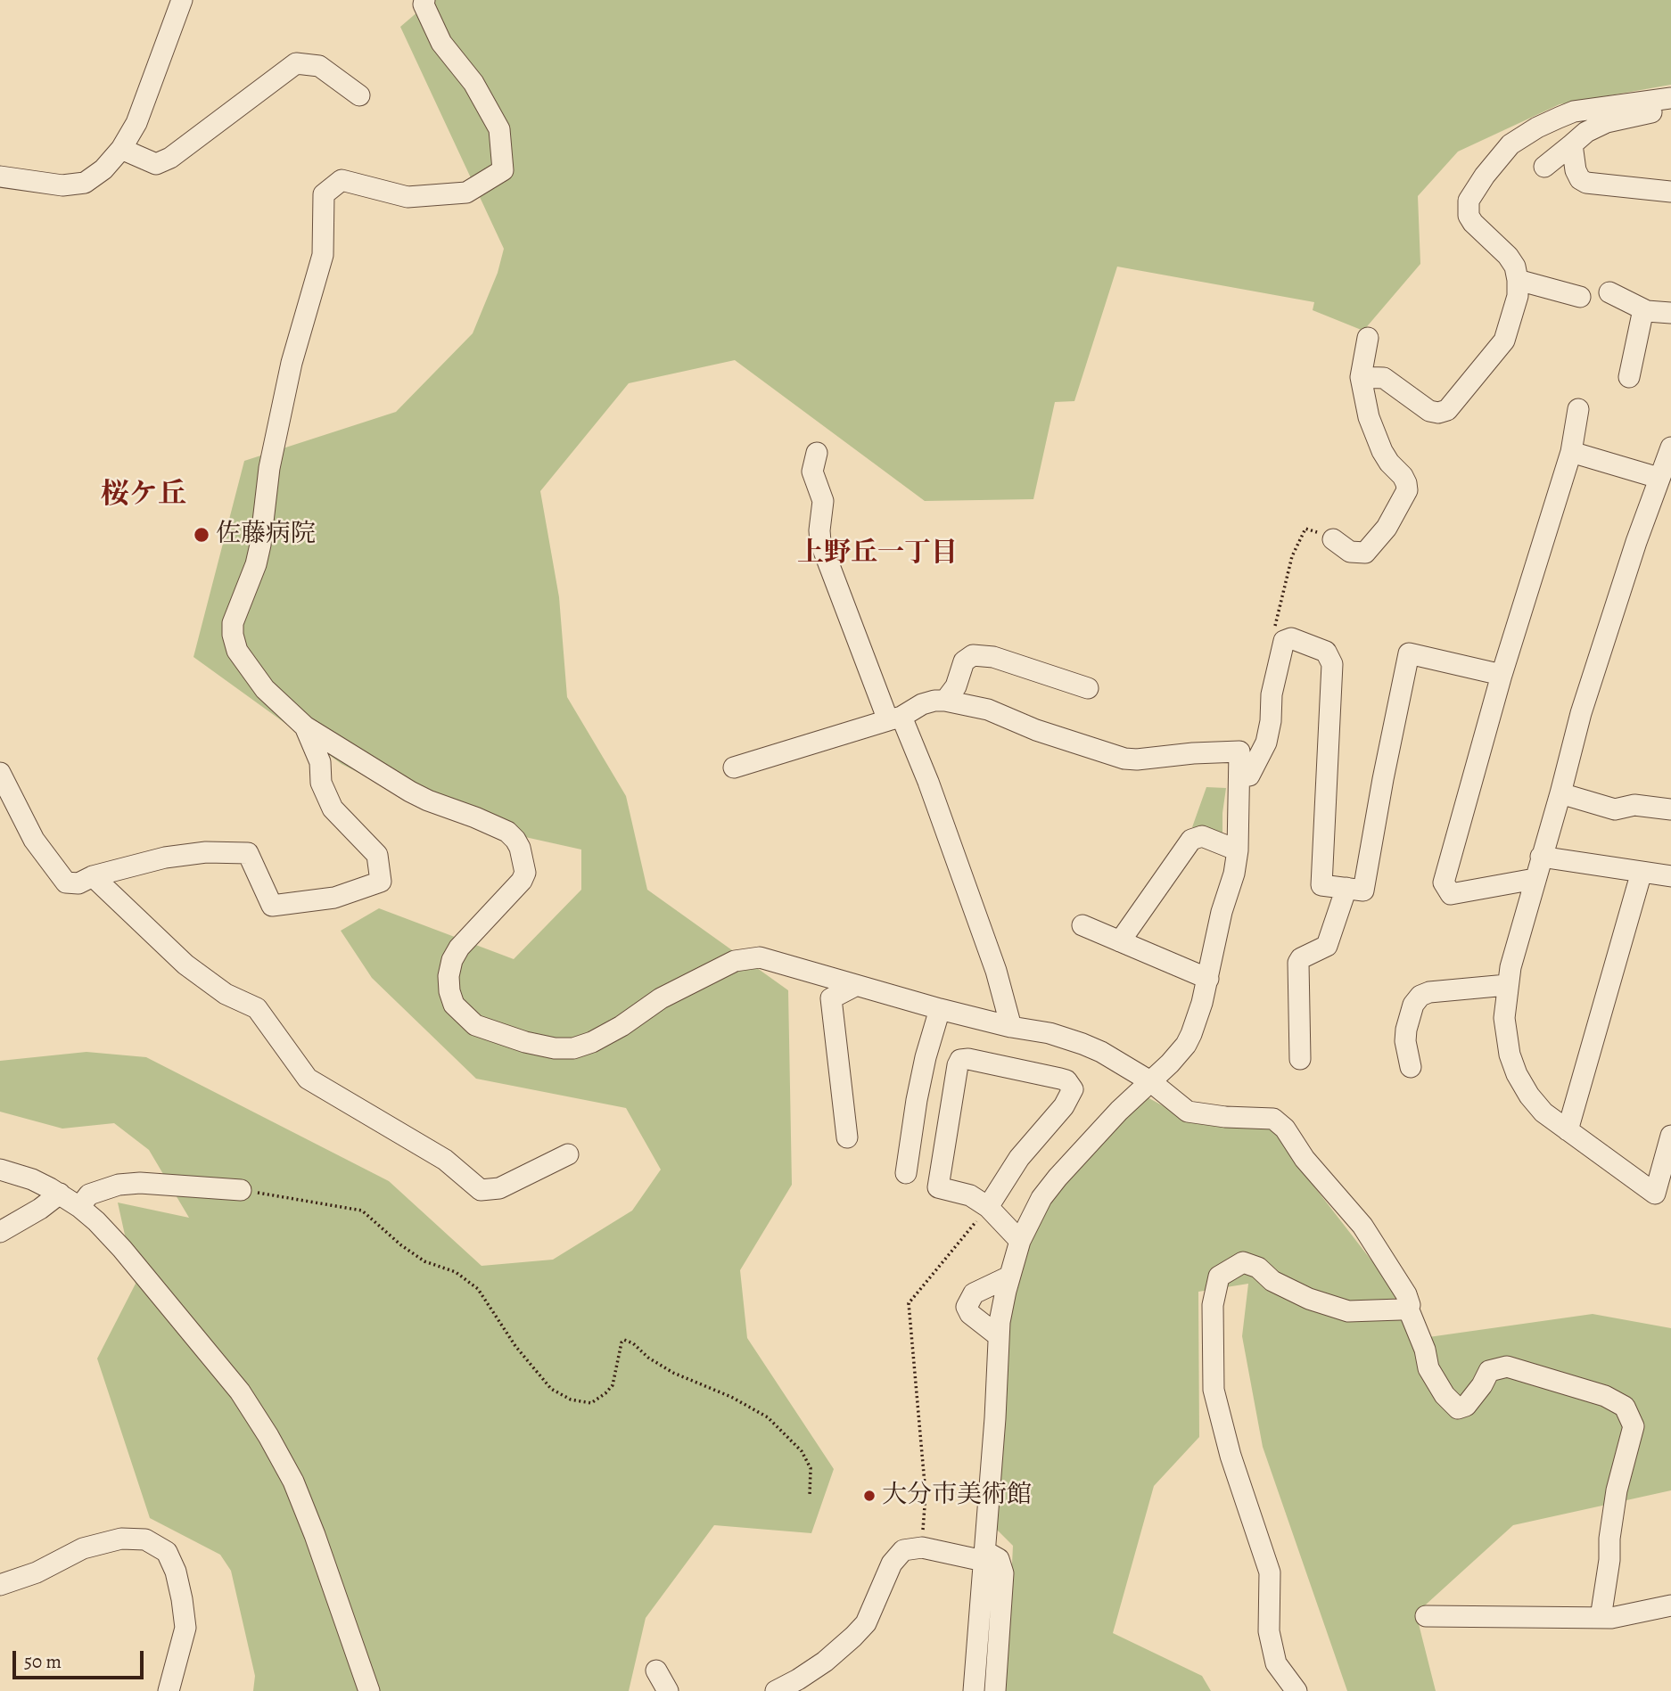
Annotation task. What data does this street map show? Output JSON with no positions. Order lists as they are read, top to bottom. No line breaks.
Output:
{"districts":["桜ケ丘","上野丘一丁目"],"places":["佐藤病院","大分市美術館"],"scale_bar":"50 m"}
